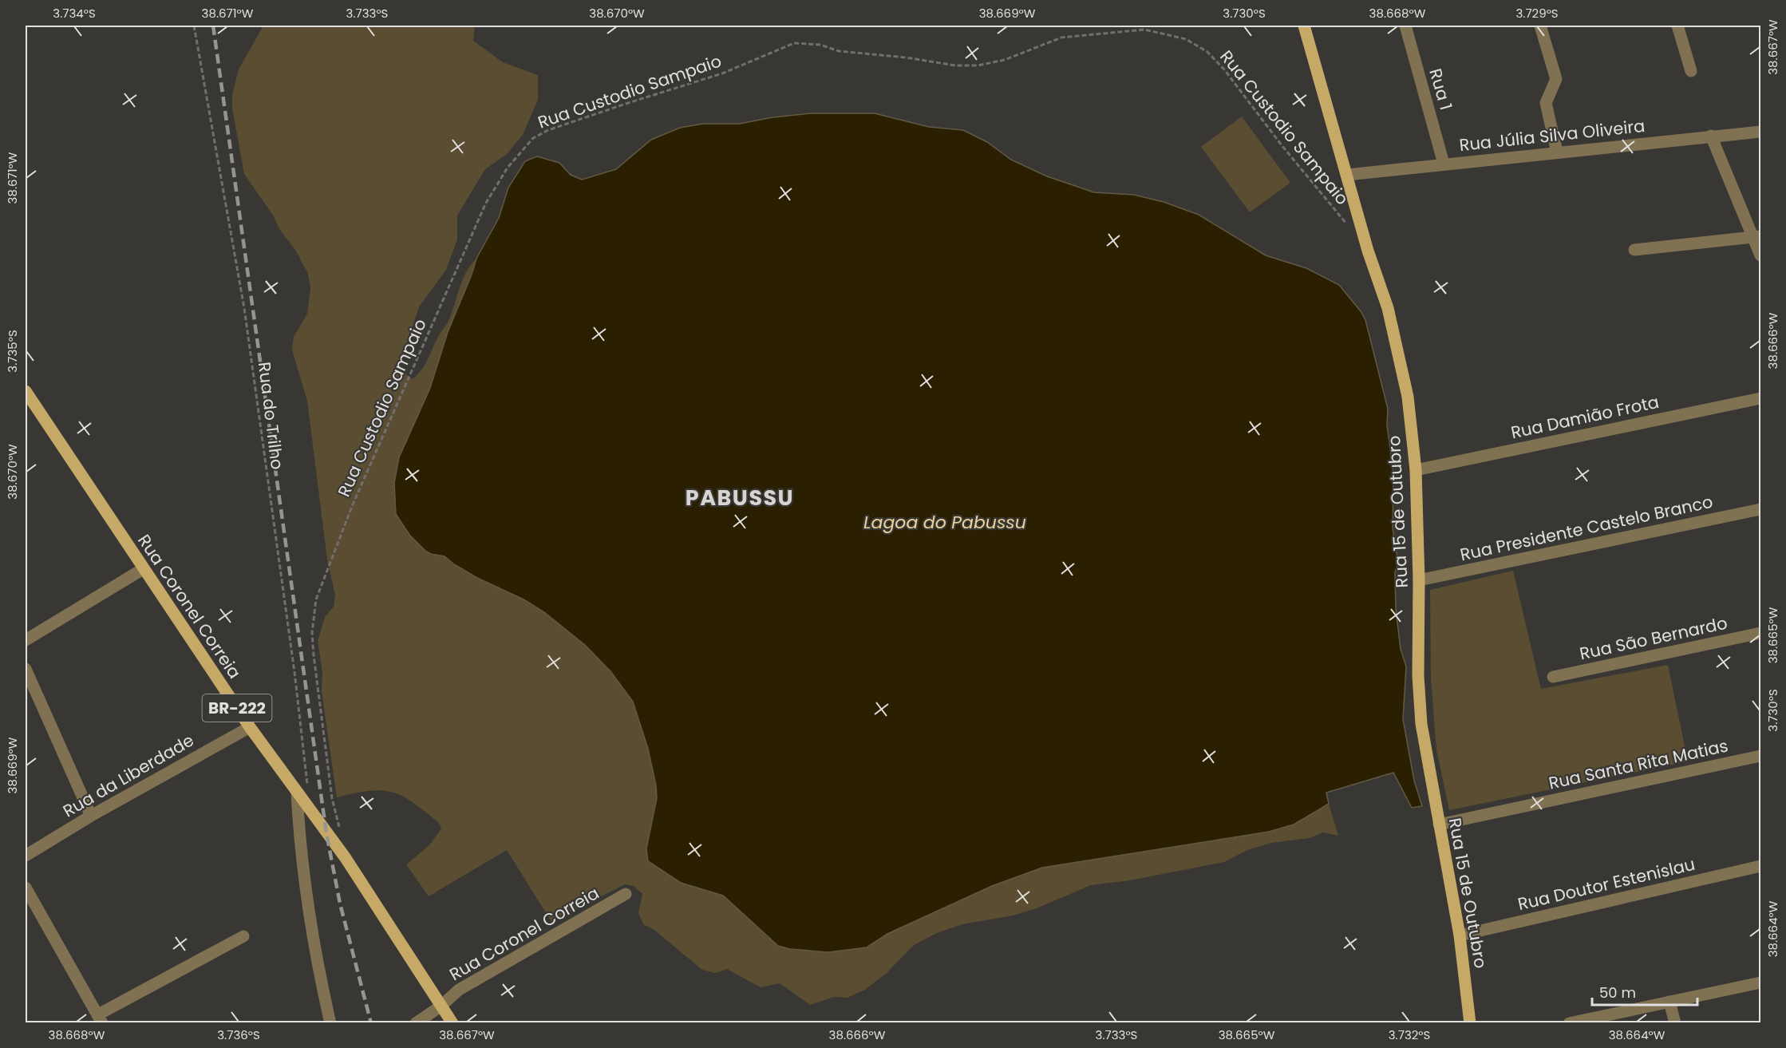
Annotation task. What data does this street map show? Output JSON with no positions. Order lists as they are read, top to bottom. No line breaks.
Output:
{"streets":{"main road":["Rua 15 de Outubro","Rua Coronel Correia","BR-222"],"street":["Rua 1","Rua Júlia Silva Oliveira","Rua Damião Frota","Rua Presidente Castelo Branco","Rua São Bernardo","Rua Santa Rita Matias","Rua da Liberdade","Rua Doutor Estenislau"],"path":["Rua Custodio Sampaio","Rua do Trilho"]},"crossings":[["Rua 1","Rua Júlia Silva Oliveira"],["Rua Júlia Silva Oliveira","Rua 15 de Outubro"],["Rua Damião Frota","Rua 15 de Outubro"],["Rua 15 de Outubro","Rua Presidente Castelo Branco"],["Rua 15 de Outubro","Rua Santa Rita Matias"],["Rua 15 de Outubro","Rua Doutor Estenislau"],["Rua Coronel Correia","Rua da Liberdade"]],"districts":["PABUSSU"],"water":["Lagoa do Pabussu"],"scale_bar":"50 m","coordinates":["3.734°S","38.671°W","3.733°S","38.670°W","38.669°W","3.730°S","38.668°W","3.729°S","38.667°W","38.666°W","3.735°S","38.665°W","38.664°W","3.736°S","3.732°S"]}
